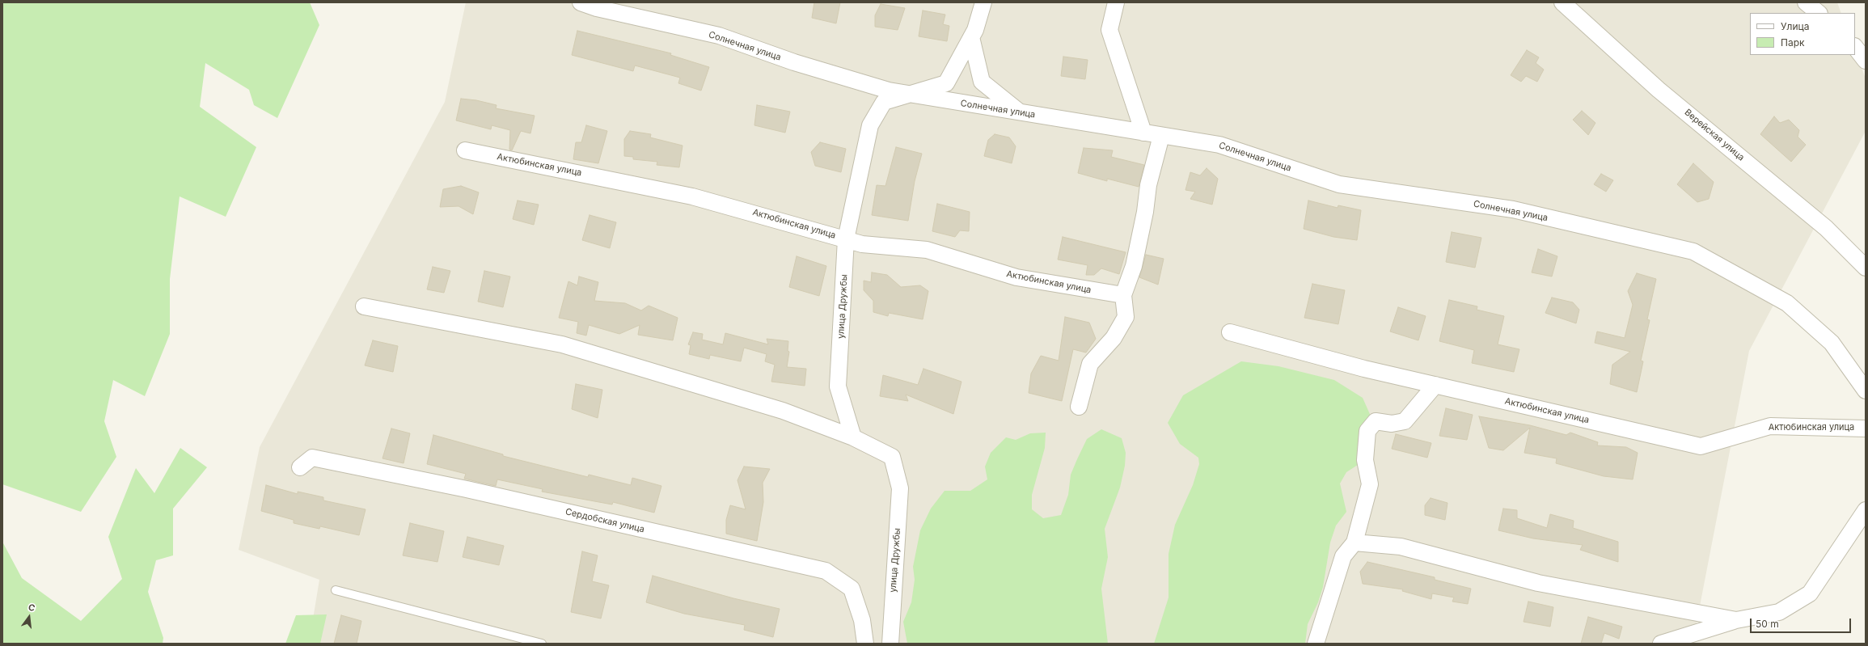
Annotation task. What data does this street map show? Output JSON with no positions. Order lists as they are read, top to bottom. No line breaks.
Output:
{"streets":{"street":["Солнечная улица","Верейская улица","Актюбинская улица","улица Дружбы","Сердобская улица"]},"crossings":[["Солнечная улица","улица Дружбы"],["Актюбинская улица","улица Дружбы"]],"legend":["Улица","Парк"],"scale_bar":"50 m","north":"top"}
